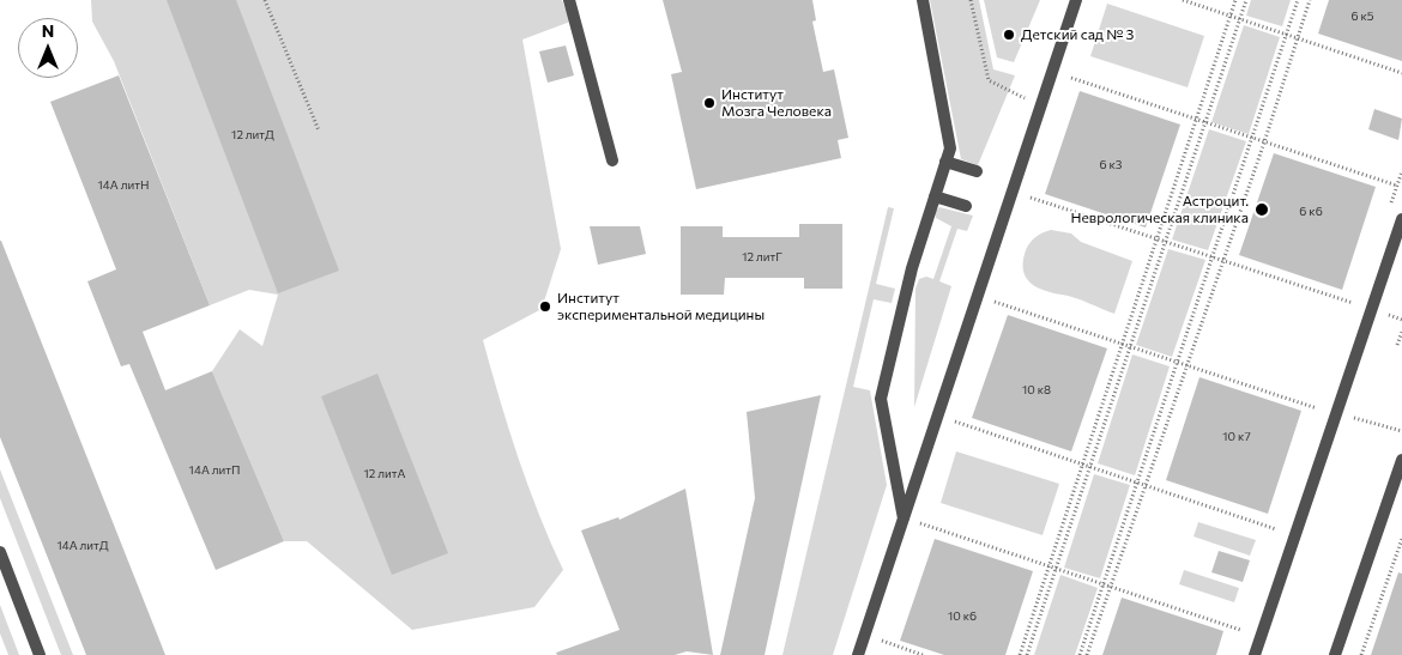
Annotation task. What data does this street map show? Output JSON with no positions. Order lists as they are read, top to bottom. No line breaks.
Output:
{"places":["Детский сад № 3","Институт Мозга Человека","Астроцит. Неврологическая клиника","Институт экспериментальной медицины"],"house_numbers":["6 к5","12 литД","6 к3","14А литН","6 к6","12 литГ","10 к8","10 к7","14А литП","12 литА","14А литД","10 к6"],"north":"top"}
